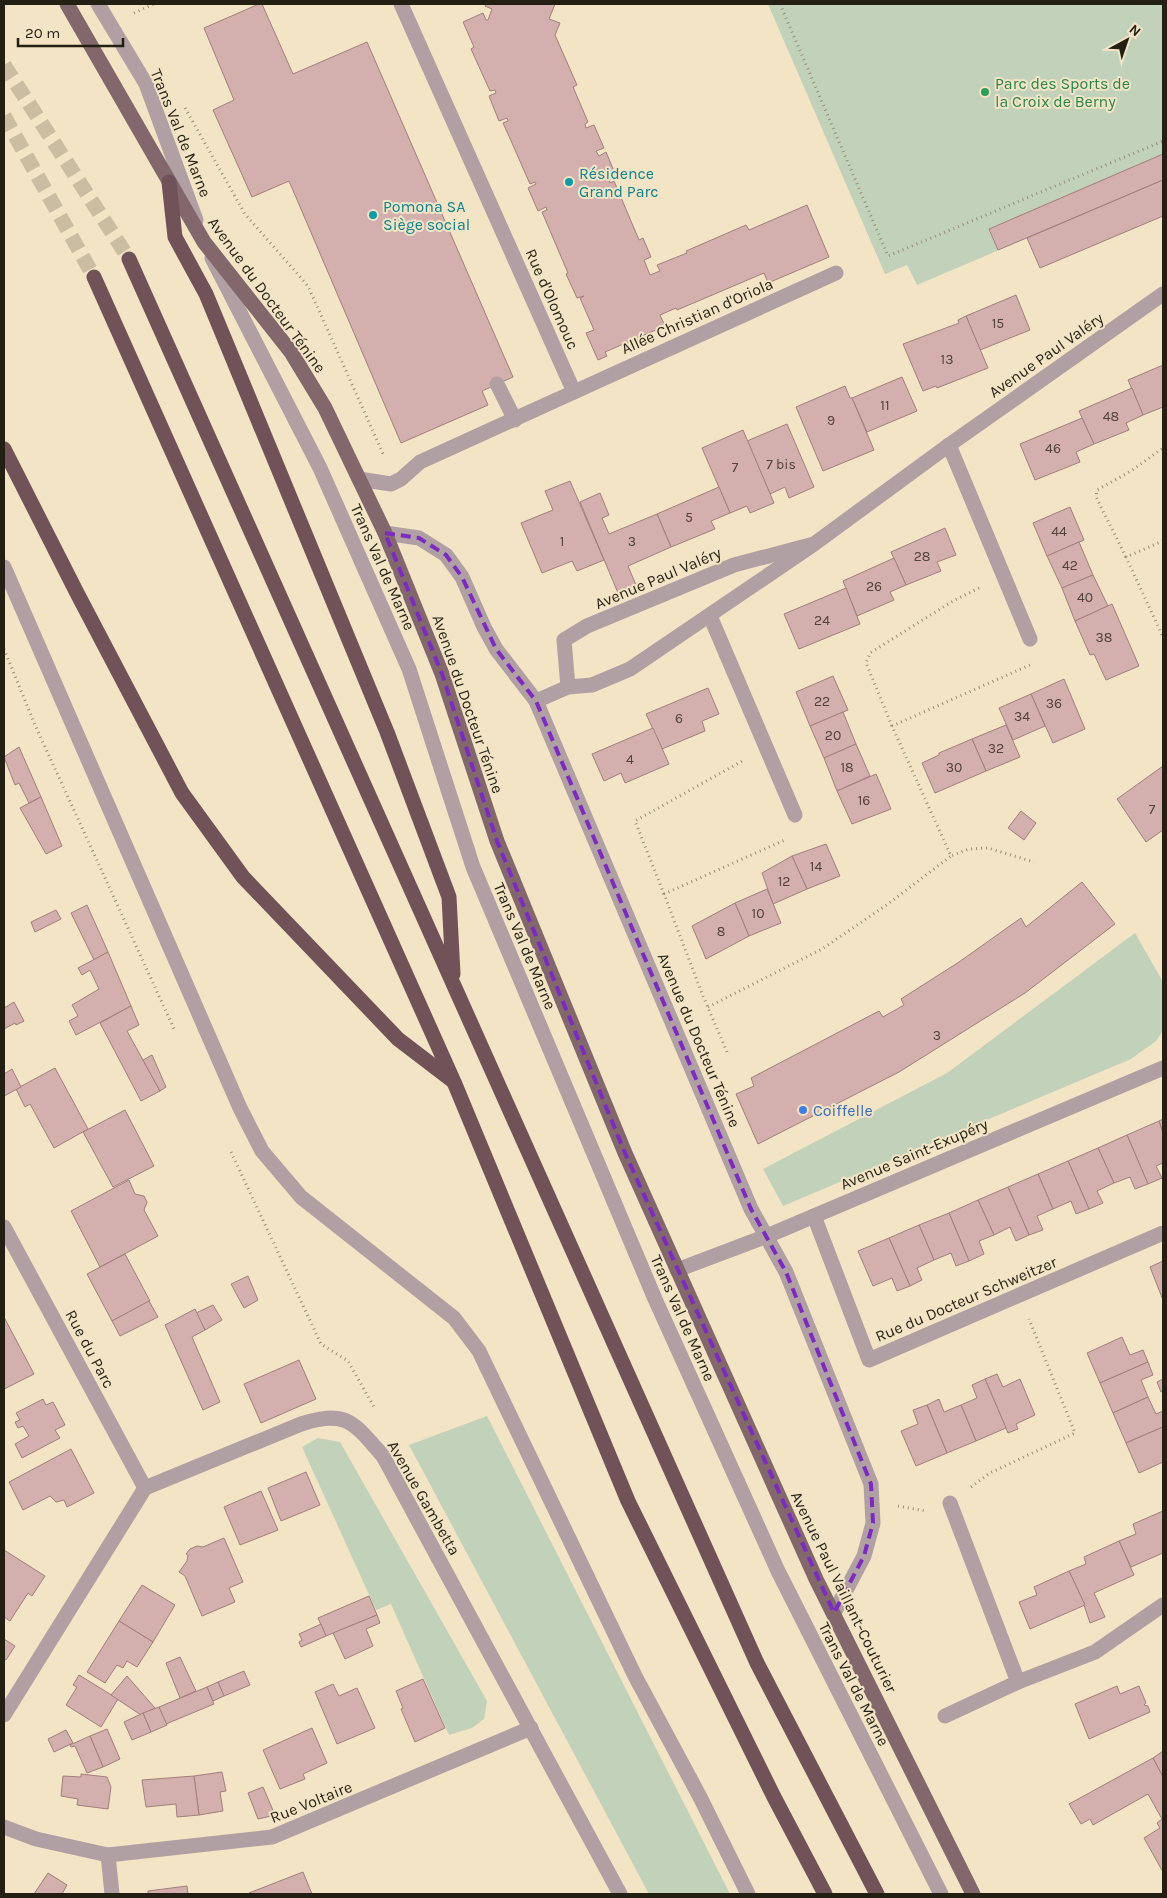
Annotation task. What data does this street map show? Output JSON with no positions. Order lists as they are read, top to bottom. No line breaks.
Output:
{"streets":{"main road":["Avenue du Docteur Ténine","Avenue Paul Vaillant-Couturier"],"street":["Trans Val de Marne","Rue d'Olomouc","Allée Christian d'Oriola","Avenue Paul Valéry","Avenue Saint-Exupéry","Rue du Docteur Schweitzer","Rue du Parc","Avenue Gambetta","Rue Voltaire"]},"crossings":[["Trans Val de Marne","Avenue du Docteur Ténine"],["Avenue du Docteur Ténine","Avenue Paul Valéry"],["Avenue du Docteur Ténine","Avenue Saint-Exupéry"],["Avenue du Docteur Ténine","Avenue Paul Vaillant-Couturier"],["Rue d'Olomouc","Allée Christian d'Oriola"],["Avenue Saint-Exupéry","Rue du Docteur Schweitzer"],["Rue du Parc","Avenue Gambetta"],["Avenue Gambetta","Rue Voltaire"]],"places":["Parc des Sports de la Croix de Berny","Résidence Grand Parc","Pomona SA Siège social","Coiffelle"],"house_numbers":["15","13","11","48","9","46","7 bis","7","5","44","1","3","28","42","26","40","24","38","22","36","34","6","20","32","4","18","30","16","7","14","12","10","8","3"],"scale_bar":"20 m","north":"top right"}
